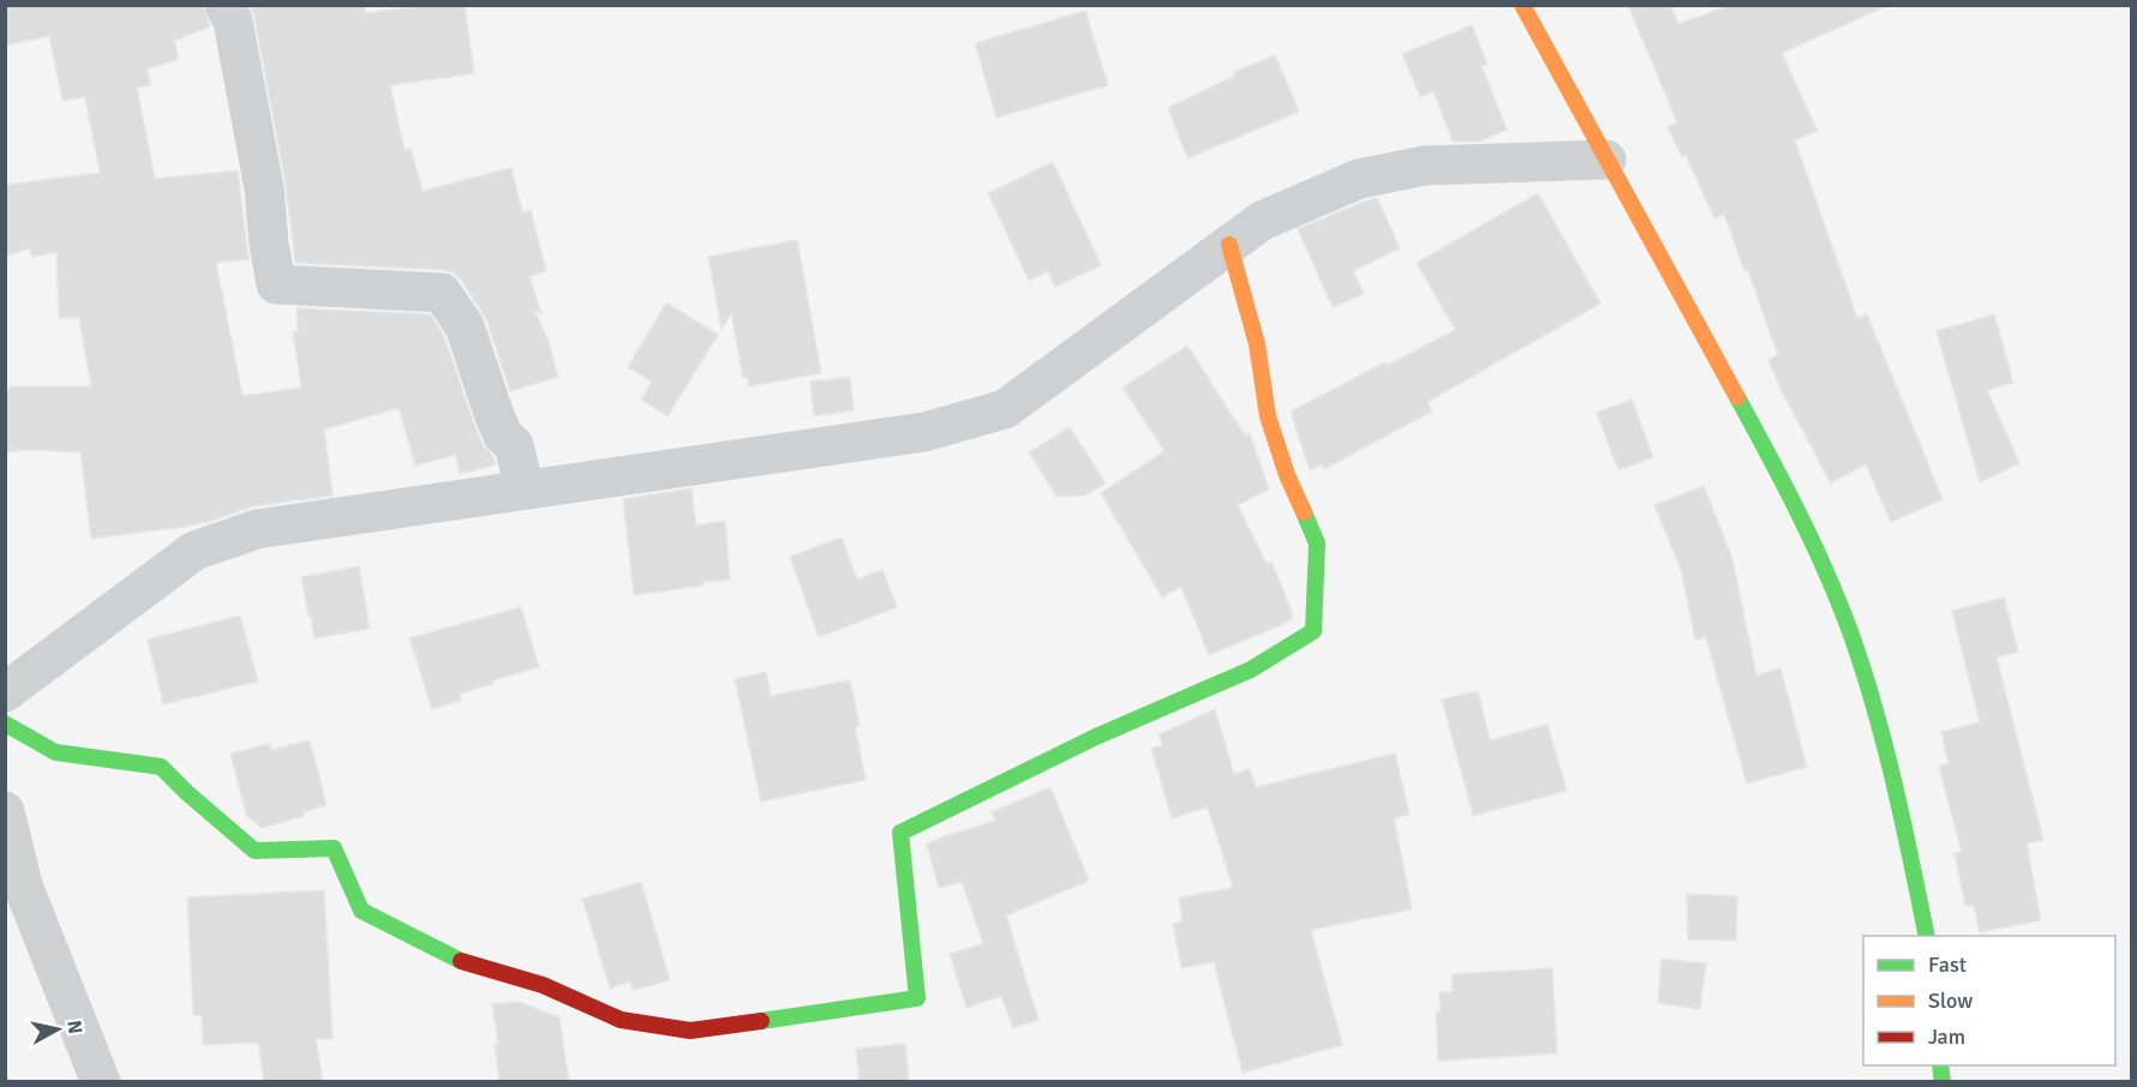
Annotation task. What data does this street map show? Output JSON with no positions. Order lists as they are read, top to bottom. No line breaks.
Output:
{"legend":["Fast","Slow","Jam"],"north":"right"}
